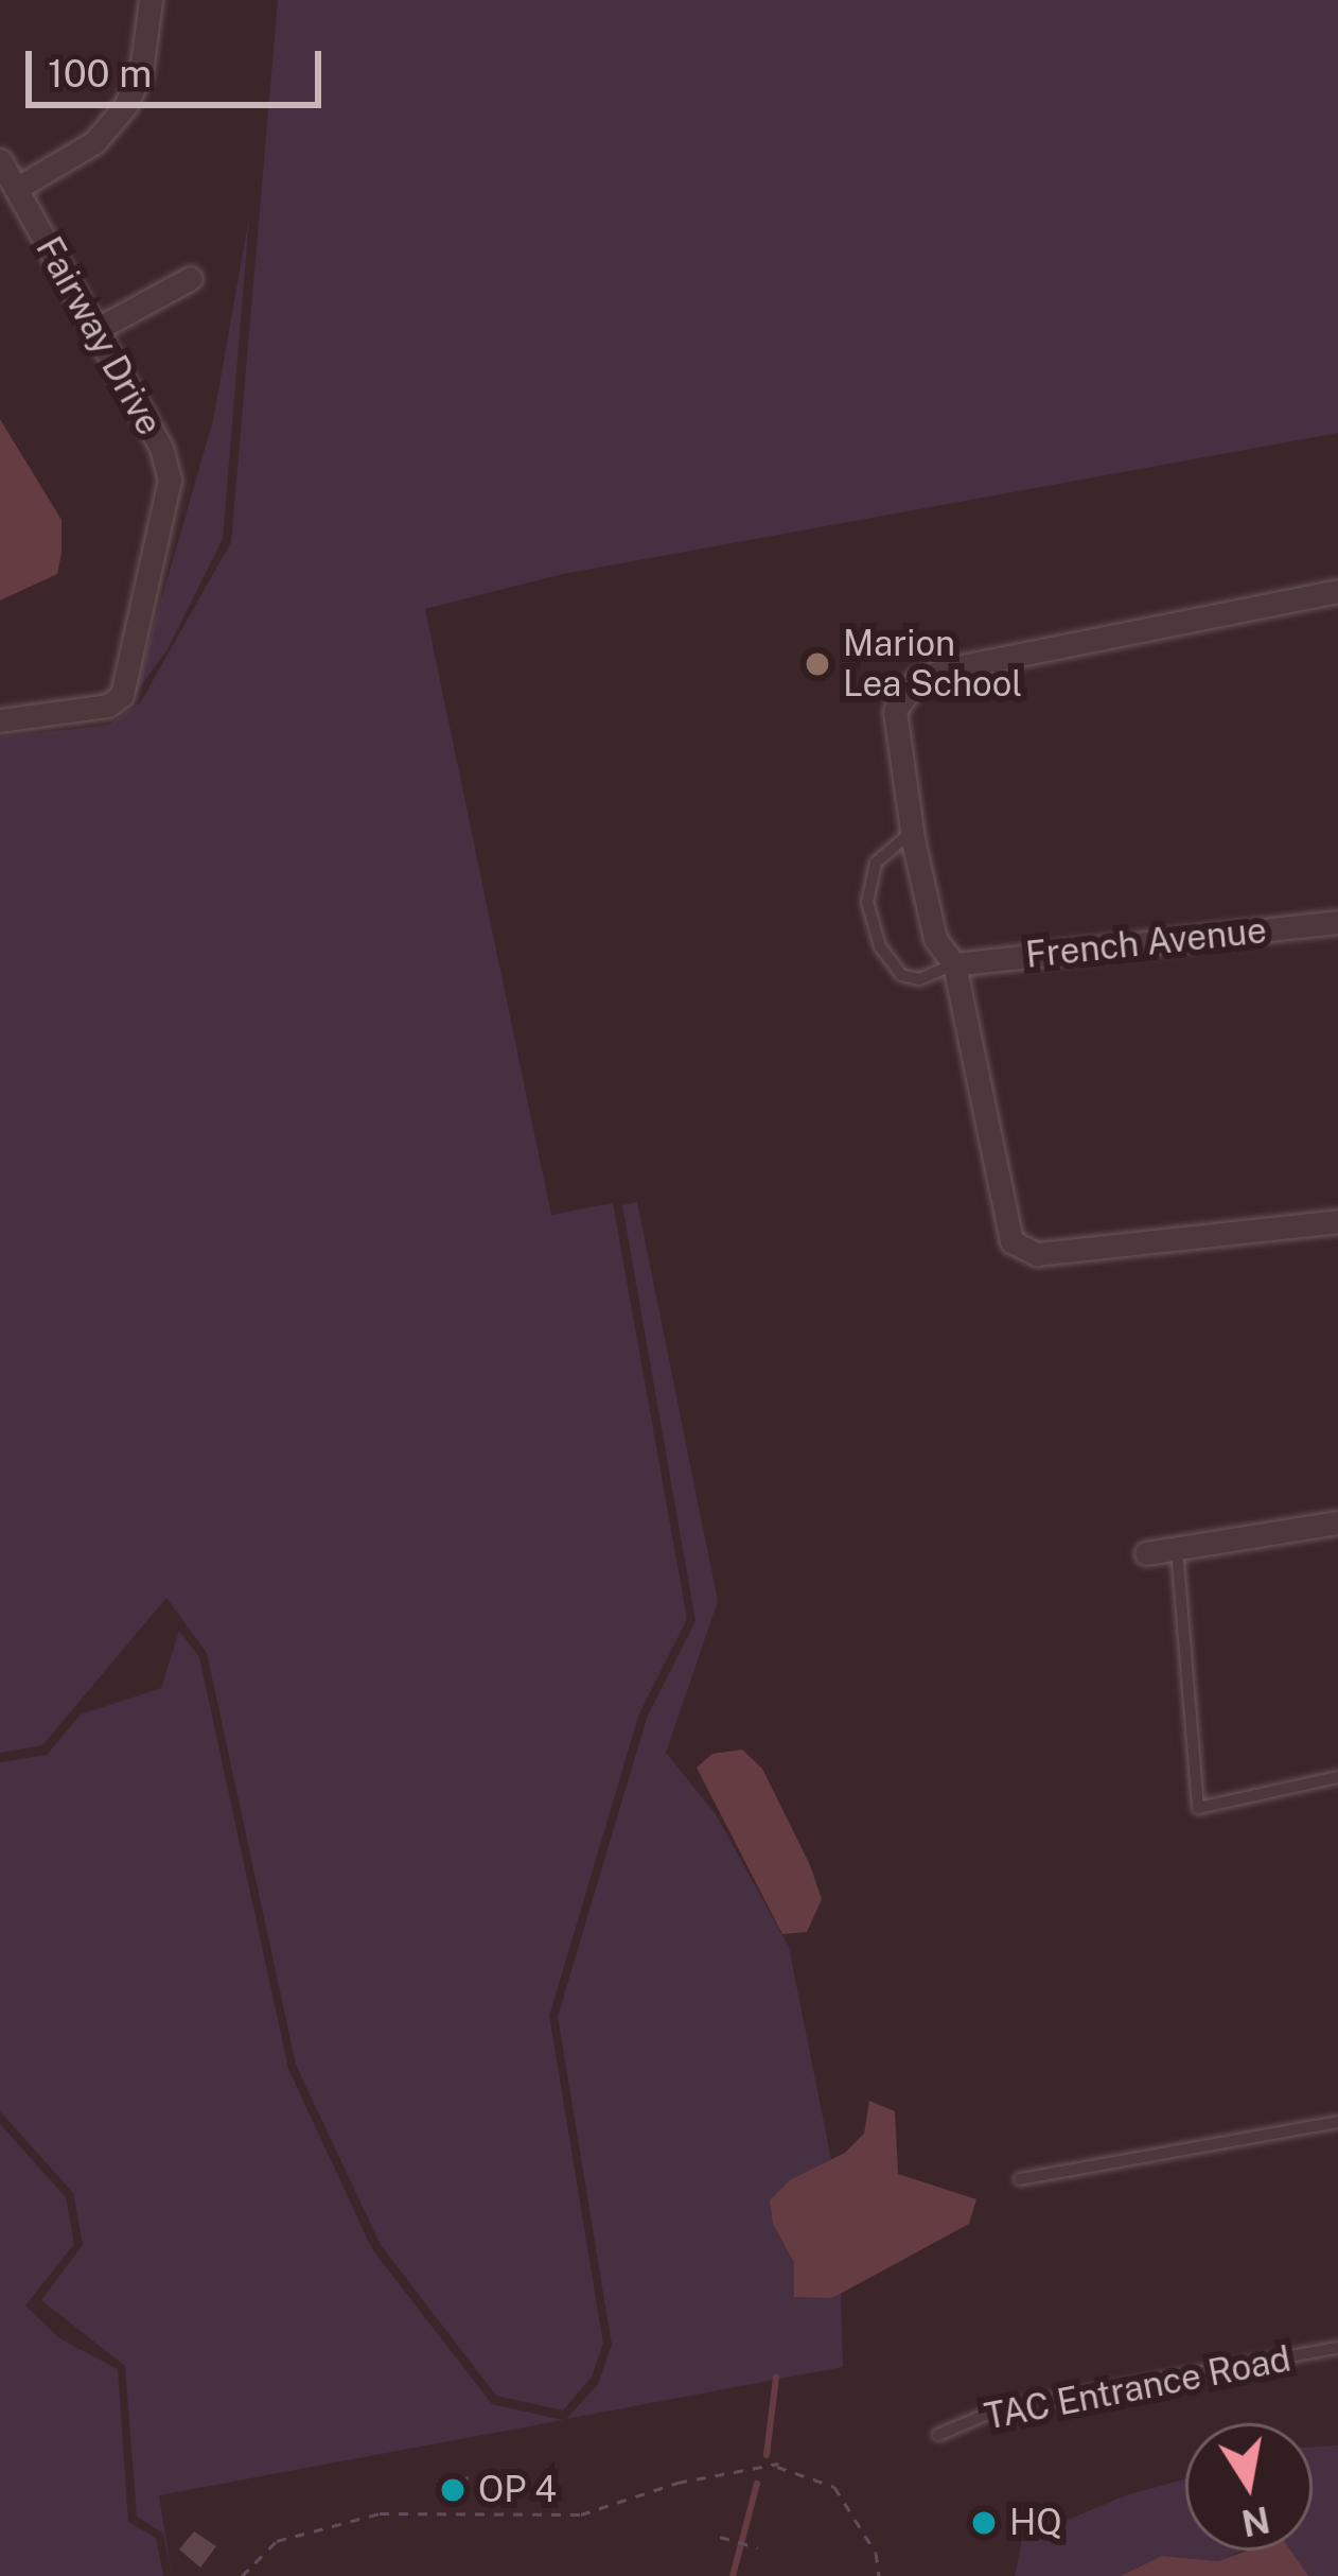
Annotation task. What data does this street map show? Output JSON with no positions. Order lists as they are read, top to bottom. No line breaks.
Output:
{"streets":{"street":["Fairway Drive","French Avenue"],"lane":["TAC Entrance Road"]},"places":["Marion Lea School","OP 4","HQ"],"scale_bar":"100 m","north":"bottom"}
